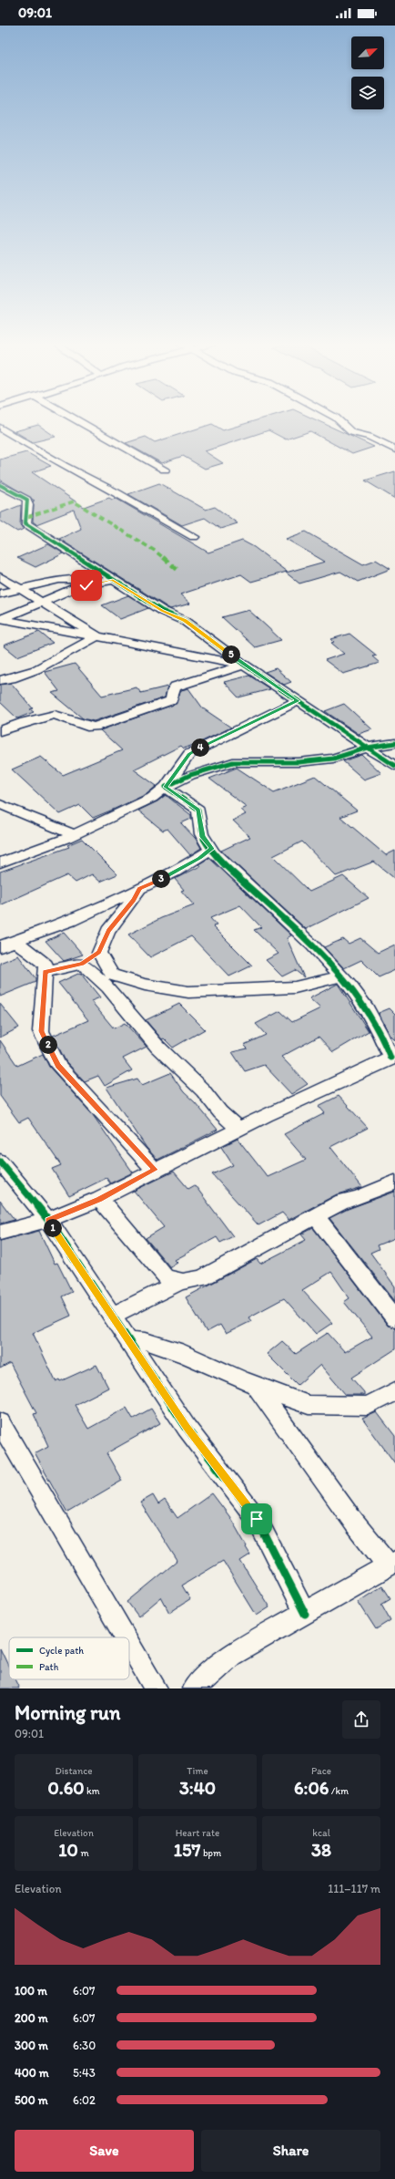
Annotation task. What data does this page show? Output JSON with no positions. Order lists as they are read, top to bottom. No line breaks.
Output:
{"legend":["Cycle path","Path"],"north":"top right","page":{"status":"09:01","pins":["5","4","3","2","1"],"heading":["Morning run","09:01"],"stats":[["Distance","0.60 km"],["Time","3:40"],["Pace","6:06 /km"],["Elevation","10 m"],["Heart rate","157 bpm"],["kcal","38"]],"chart":["Elevation","111–117 m"],"list":[{"name":"100 m","note":"6:07"},{"name":"200 m","note":"6:07"},{"name":"300 m","note":"6:30"},{"name":"400 m","note":"5:43"},{"name":"500 m","note":"6:02"}],"buttons":["Save","Share"]}}
